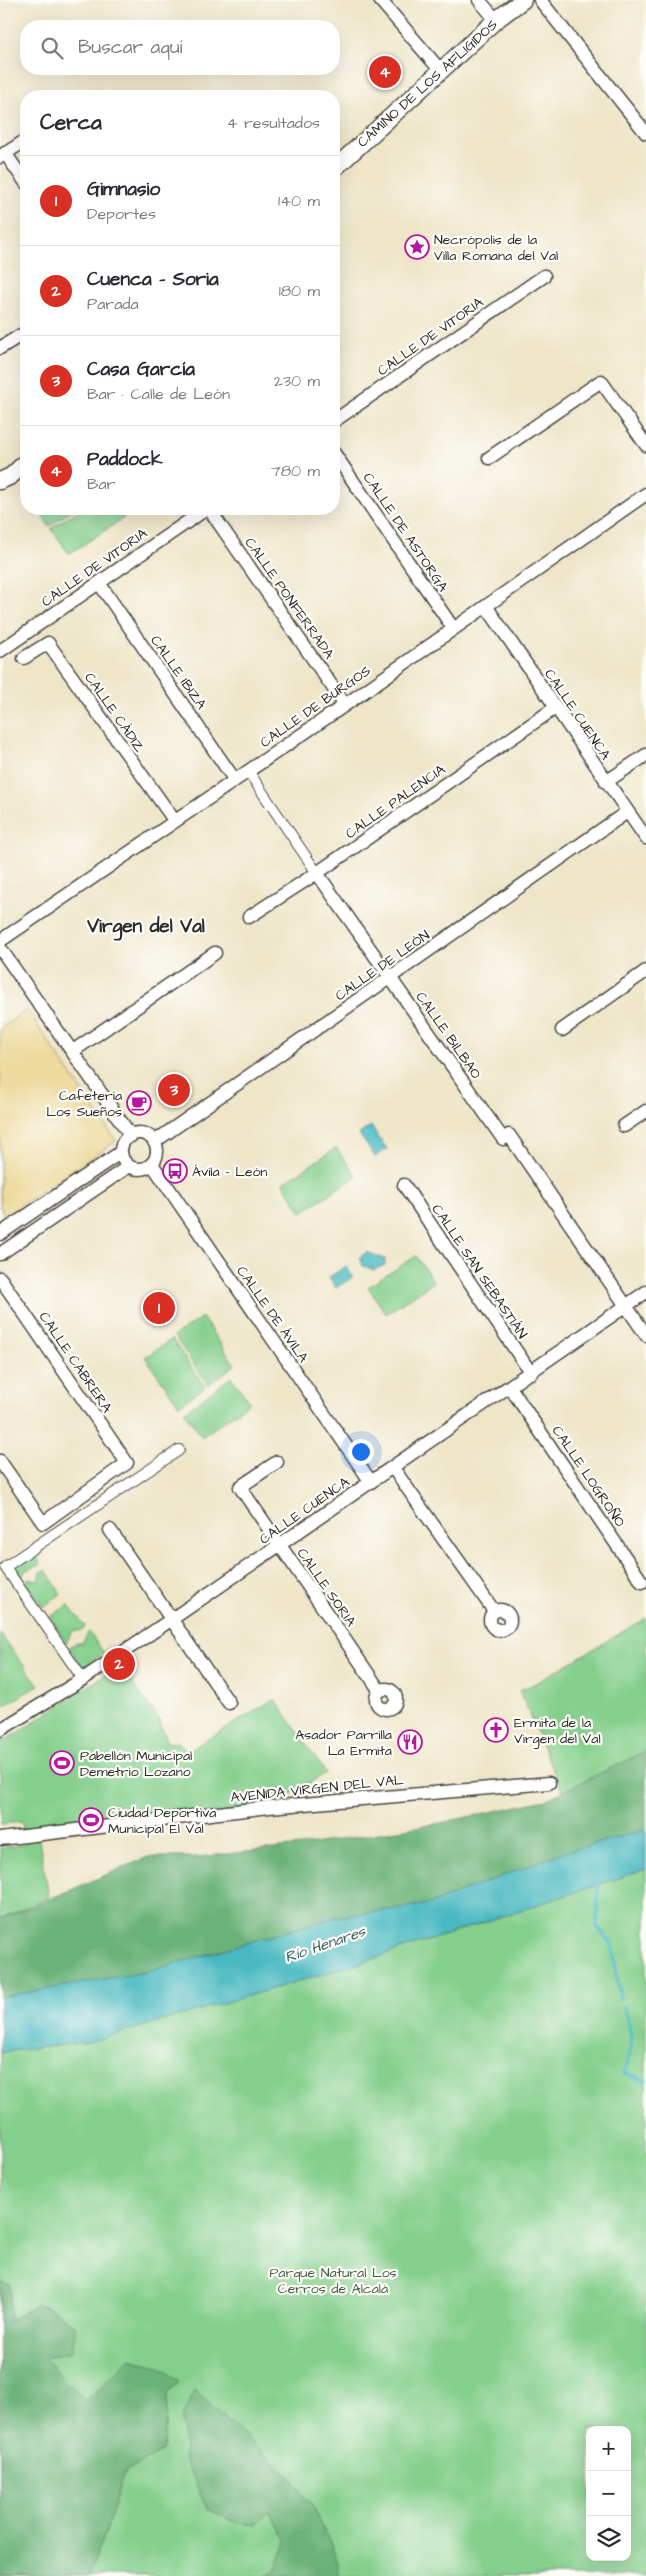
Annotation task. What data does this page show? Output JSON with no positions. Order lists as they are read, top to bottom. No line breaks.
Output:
{"streets":{"street":["CAMINO DE LOS AFLIGIDOS","CALLE DE VITORIA","CALLE DE ASTORGA","CALLE PONFERRADA","CALLE IBIZA","CALLE DE BURGOS","CALLE CÁDIZ","CALLE CUENCA","CALLE PALENCIA","CALLE DE LEÓN","CALLE BILBAO","CALLE SAN SEBASTIÁN","CALLE DE ÁVILA","CALLE CABRERA","CALLE LOGROÑO","CALLE SORIA","AVENIDA VIRGEN DEL VAL"]},"crossings":[["CALLE DE VITORIA","CALLE IBIZA"],["CALLE DE ASTORGA","CALLE DE BURGOS"],["CALLE PONFERRADA","CALLE DE BURGOS"],["CALLE IBIZA","CALLE DE BURGOS"],["CALLE DE BURGOS","CALLE CÁDIZ"],["CALLE DE BURGOS","CALLE CUENCA"],["CALLE DE BURGOS","CALLE BILBAO"],["CALLE CUENCA","CALLE PALENCIA"],["CALLE CUENCA","CALLE DE LEÓN"],["CALLE CUENCA","CALLE BILBAO"],["CALLE CUENCA","CALLE SAN SEBASTIÁN"],["CALLE CUENCA","CALLE DE ÁVILA"],["CALLE CUENCA","CALLE LOGROÑO"],["CALLE CUENCA","CALLE SORIA"],["CALLE PALENCIA","CALLE BILBAO"],["CALLE DE LEÓN","CALLE BILBAO"],["CALLE DE LEÓN","CALLE DE ÁVILA"]],"districts":["Virgen del Val"],"water":["Río Henares"],"parks":["Parque Natural Los Cerros de Alcalá"],"places":{"place":["Necrópolis de la Villa Romana del Val"],"cafe":["Cafetería Los Sueños"],"bus stop":["Ávila - León"],"church":["Ermita de la Virgen del Val"],"restaurant":["Asador Parrilla La Ermita"],"sports":["Pabellón Municipal Demetrio Lozano","Ciudad Deportiva Municipal El Val"]},"page":{"search":"Buscar aquí","pins":["4","3","1","2"],"heading":["Cerca","4 resultados"],"list":[{"mark":"1","name":"Gimnasio","note":"Deportes","value":"140 m"},{"mark":"2","name":"Cuenca - Soria","note":"Parada","value":"180 m"},{"mark":"3","name":"Casa García","note":"Bar · Calle de León","value":"230 m"},{"mark":"4","name":"Paddock","note":"Bar","value":"780 m"}],"map_buttons":["+","−"]}}
